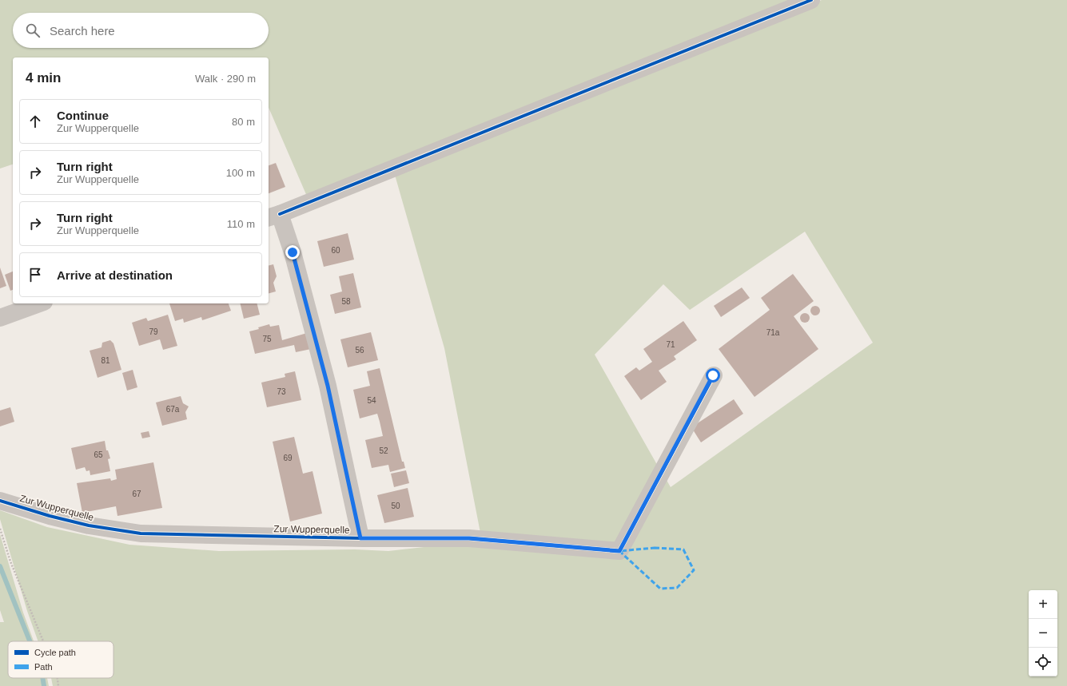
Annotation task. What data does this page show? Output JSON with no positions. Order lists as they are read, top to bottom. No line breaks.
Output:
{"streets":{"street":["Zur Wupperquelle"]},"house_numbers":["60","58","79","71a","75","71","56","81","73","54","67a","52","65","69","67","50"],"legend":["Cycle path","Path"],"page":{"search":"Search here","heading":["4 min","Walk · 290 m"],"list":[["Continue","Zur Wupperquelle","80 m"],["Turn right","Zur Wupperquelle","100 m"],["Turn right","Zur Wupperquelle","110 m"],"Arrive at destination"],"map_buttons":["+","−"]}}
